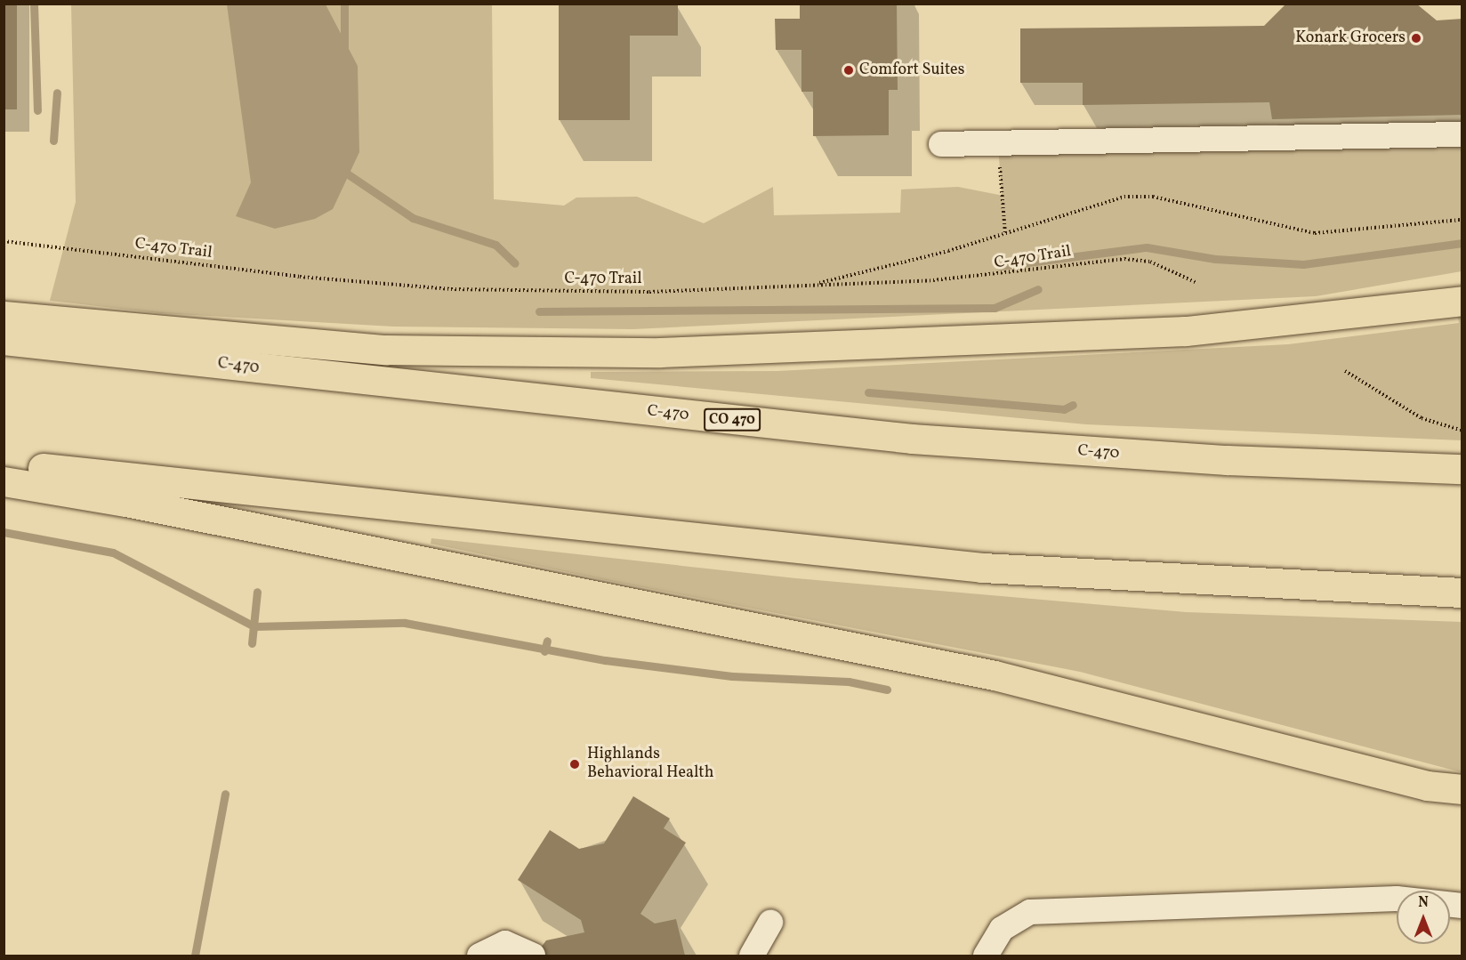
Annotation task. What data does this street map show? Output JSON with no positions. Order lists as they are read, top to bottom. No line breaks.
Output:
{"streets":{"highway":["C-470","CO 470"],"path":["C-470 Trail"]},"places":["Konark Grocers","Comfort Suites","Highlands Behavioral Health"],"north":"top"}
